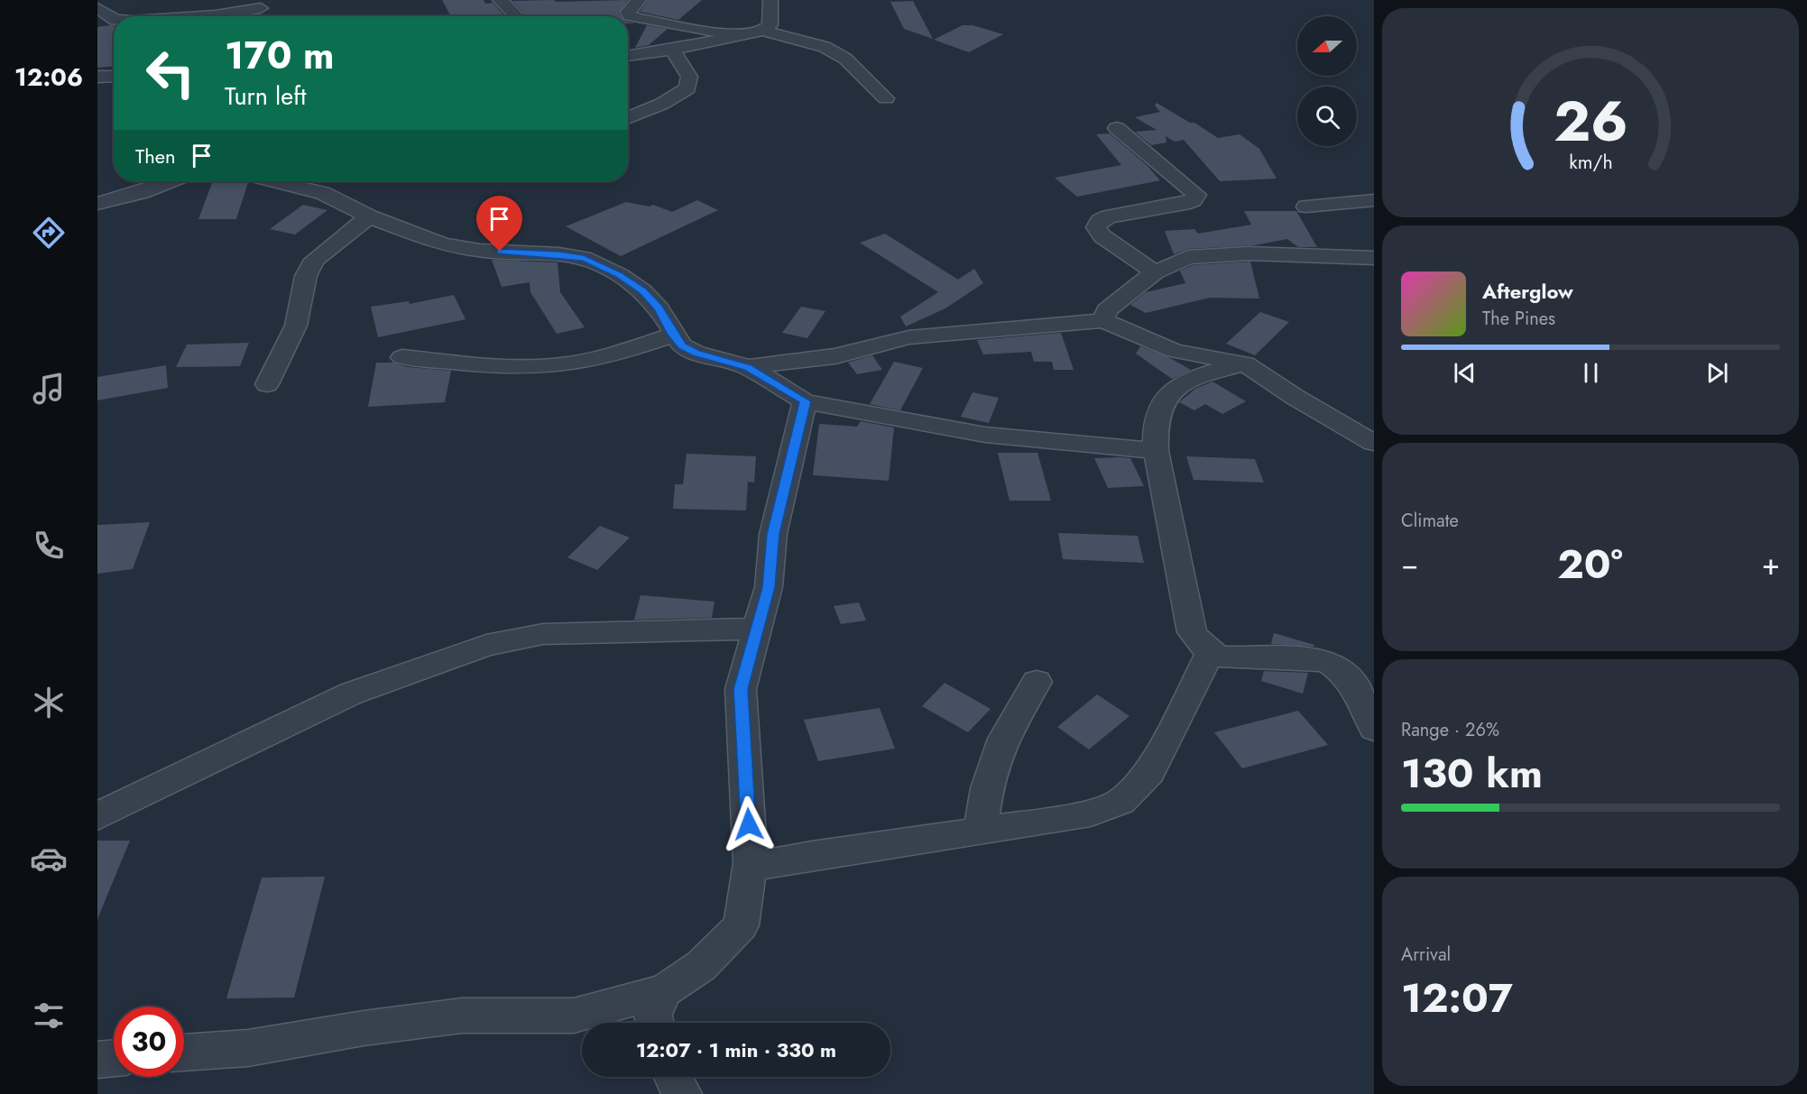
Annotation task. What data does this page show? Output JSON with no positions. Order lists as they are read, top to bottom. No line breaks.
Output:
{"north":"left","page":{"tabs":"12:06","turn":["170 m","Turn left"],"then":"Then","song":["Afterglow","The Pines"],"tile":["Climate",["Range · 26%","130 km"],["Arrival","12:07"]],"heat":["−","20°","+"],"limit":"30","trip":"12:07 · 1 min · 330 m","gauge":["26","km/h"]}}
